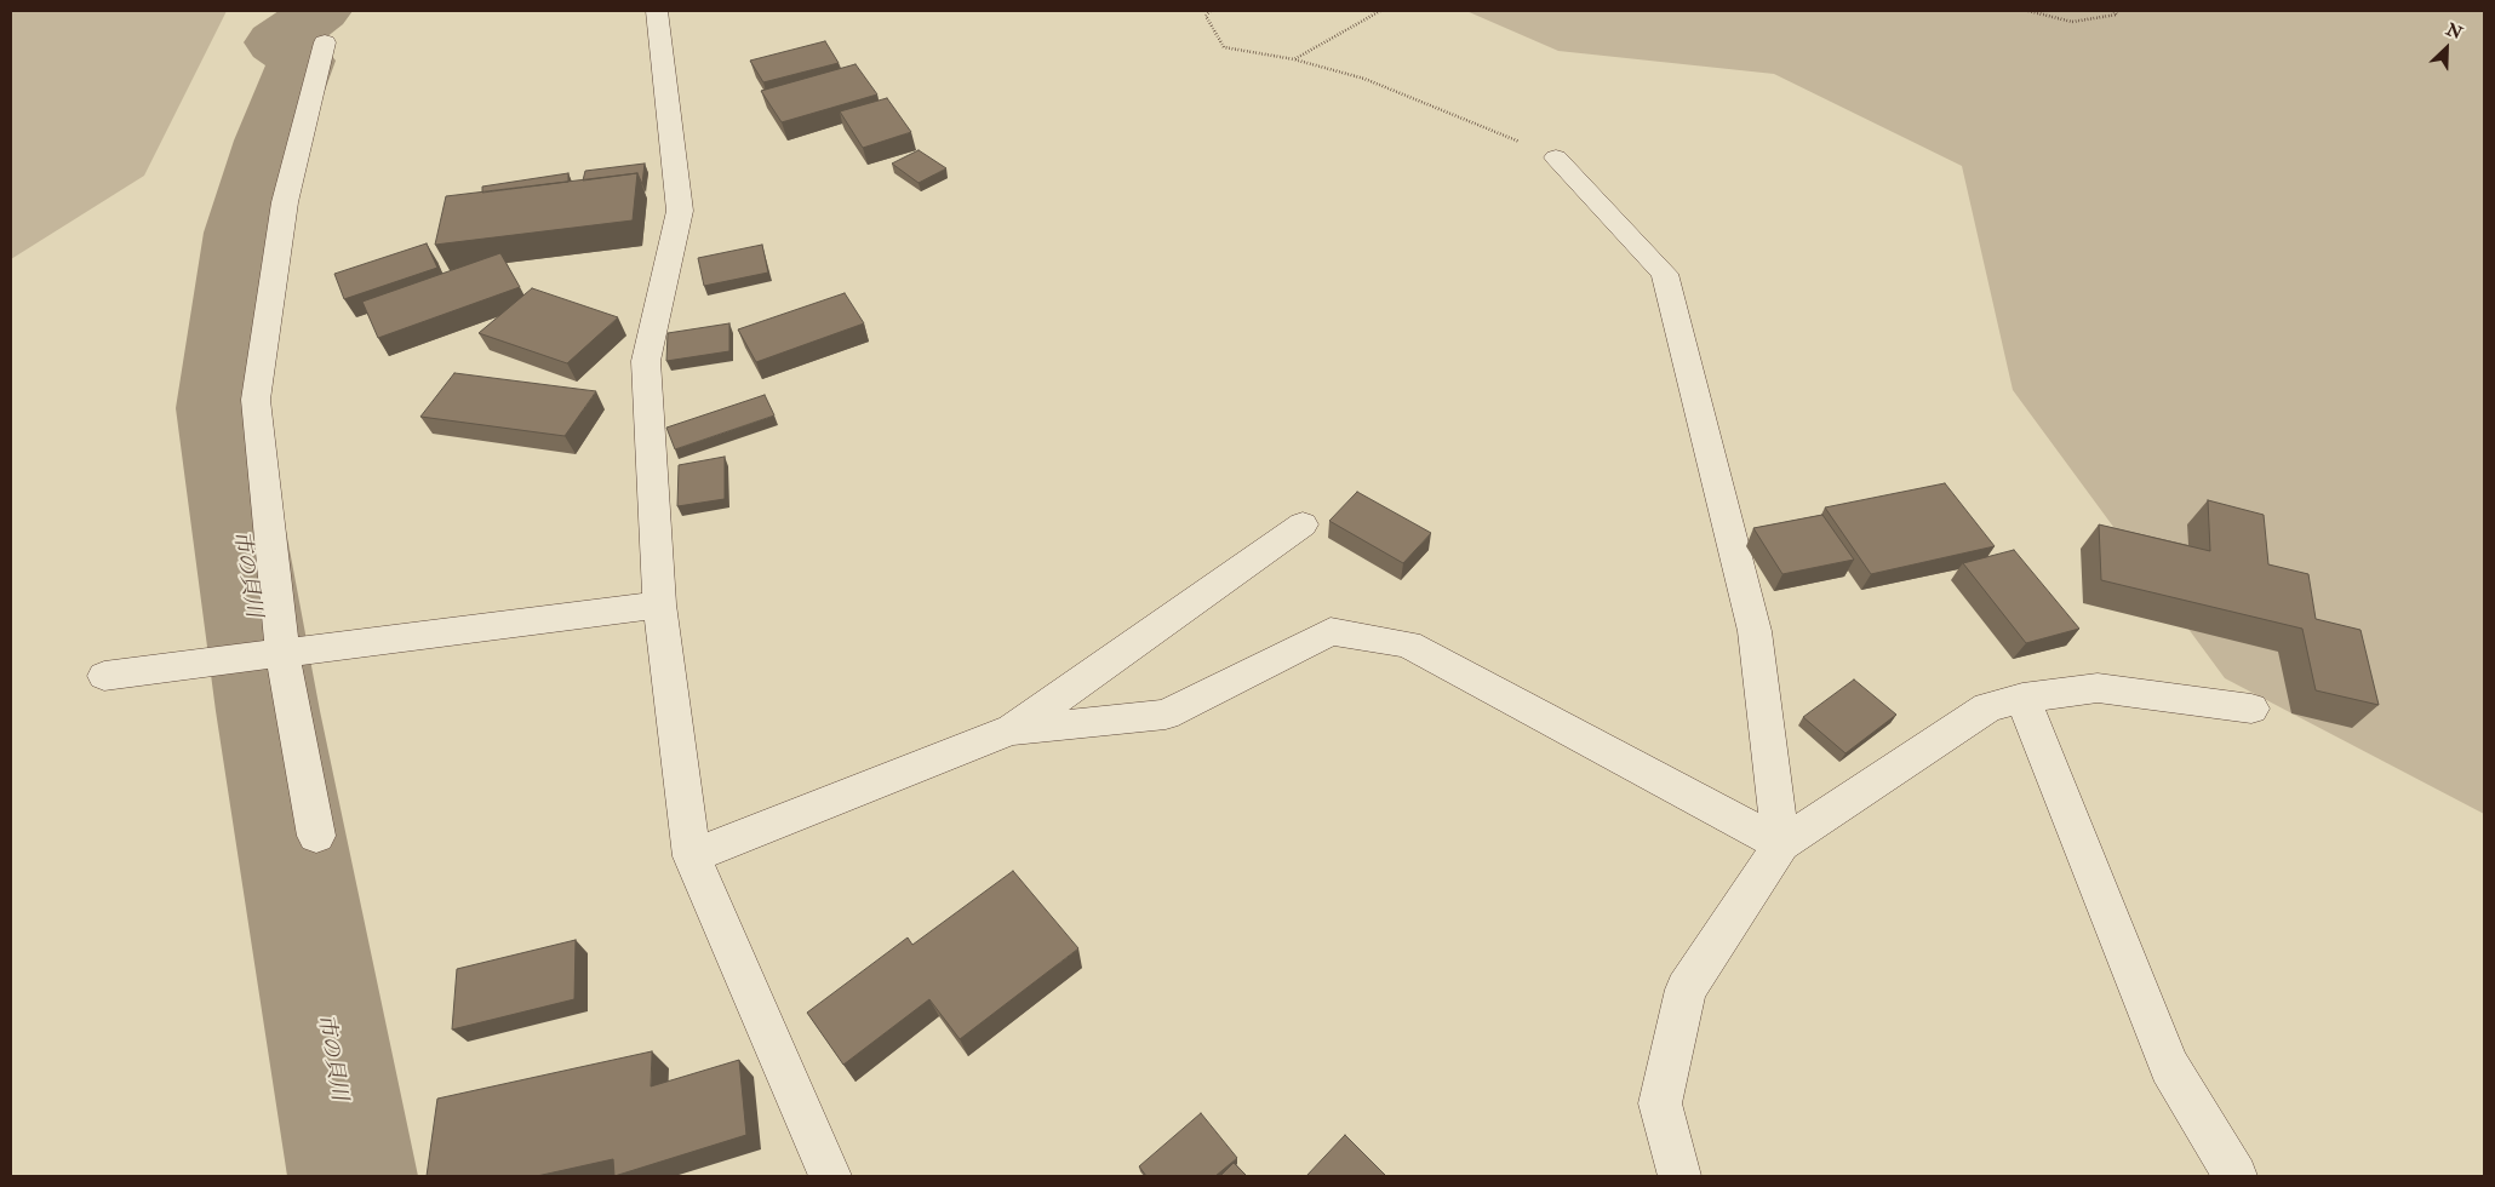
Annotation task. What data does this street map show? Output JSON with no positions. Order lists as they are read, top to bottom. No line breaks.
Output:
{"water":["市の貝川"],"north":"top right"}
